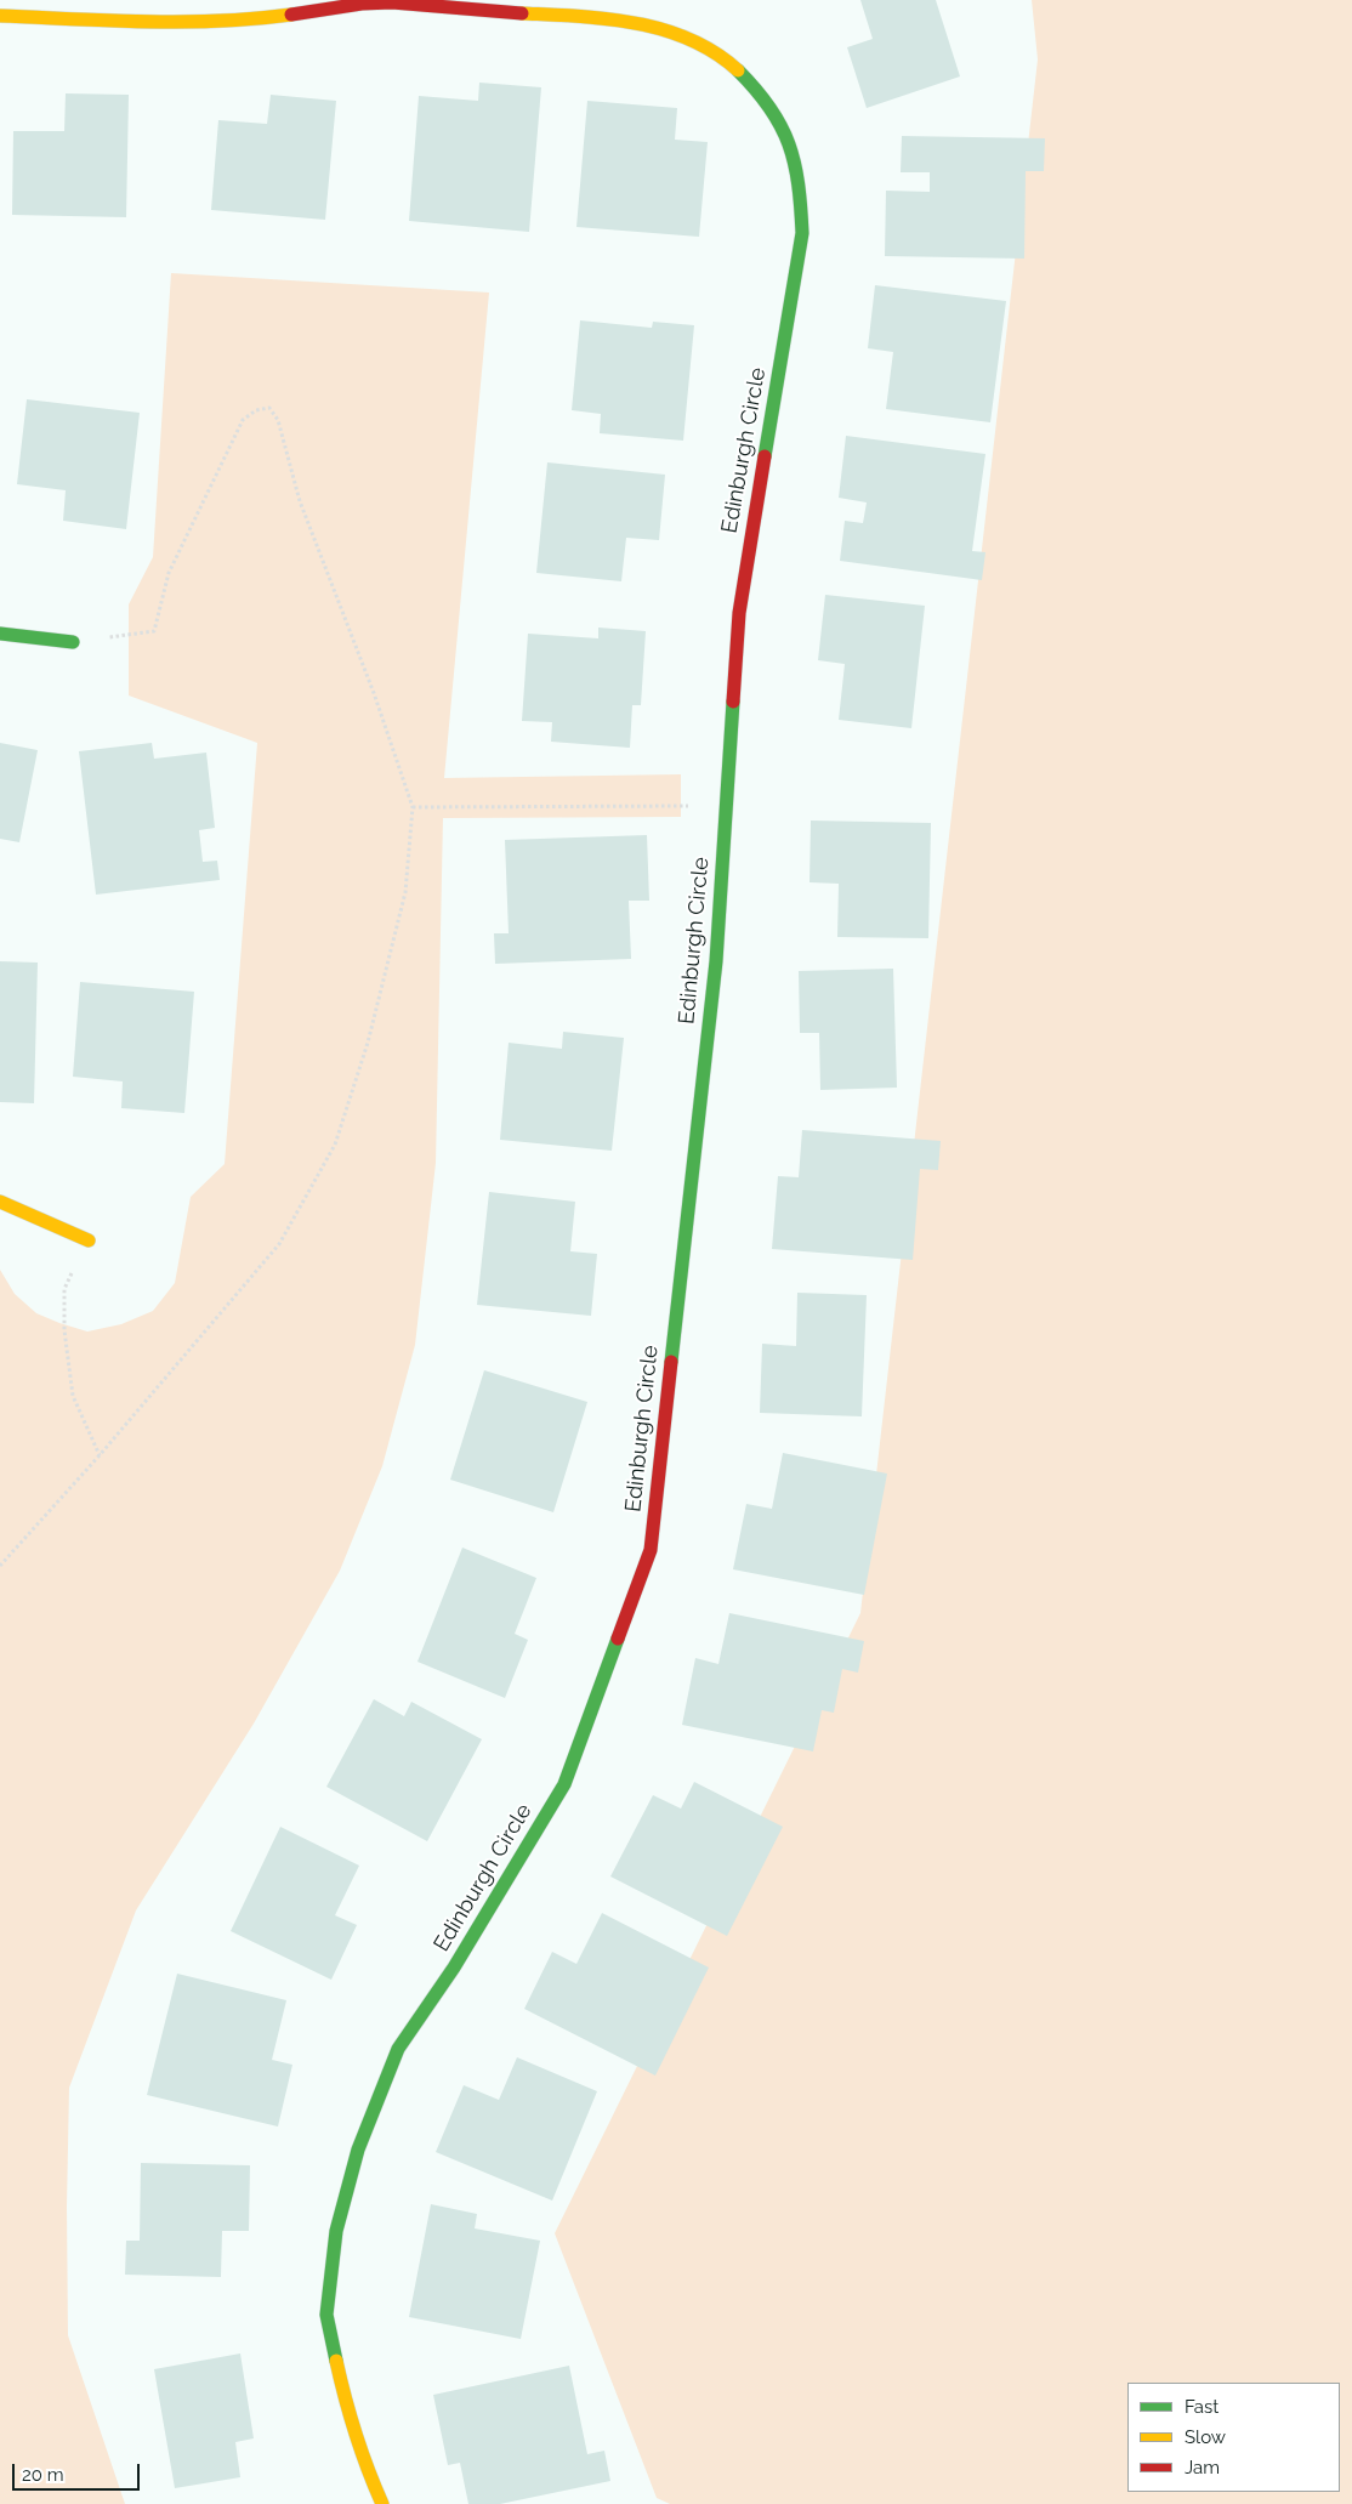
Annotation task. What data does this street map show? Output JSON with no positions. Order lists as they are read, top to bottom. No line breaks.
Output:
{"streets":{"street":["Edinburgh Circle"]},"legend":["Fast","Slow","Jam"],"scale_bar":"20 m"}
